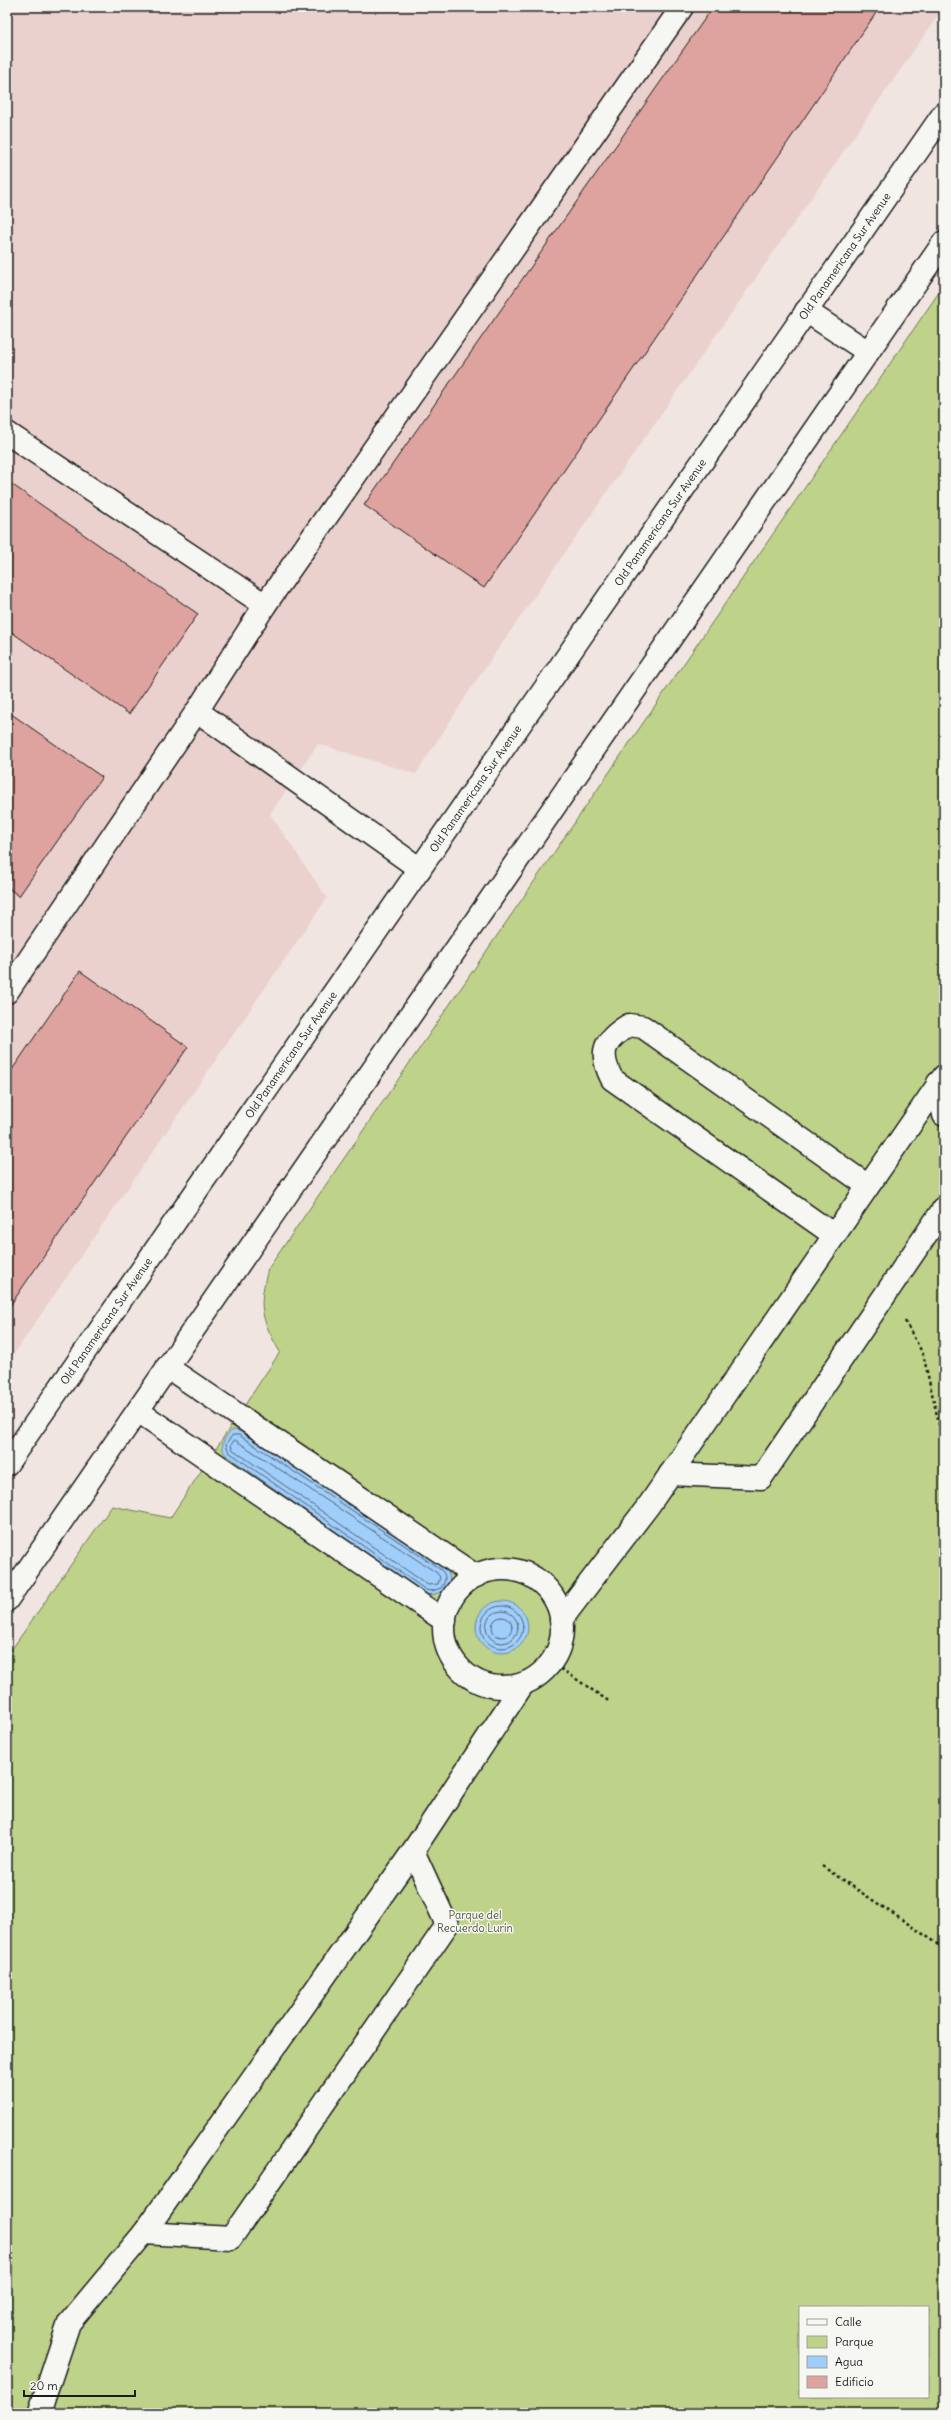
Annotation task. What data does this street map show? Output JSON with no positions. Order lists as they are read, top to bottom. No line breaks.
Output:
{"streets":{"main road":["Old Panamericana Sur Avenue"]},"parks":["Parque del Recuerdo Lurín"],"legend":["Calle","Parque","Agua","Edificio"],"scale_bar":"20 m"}
